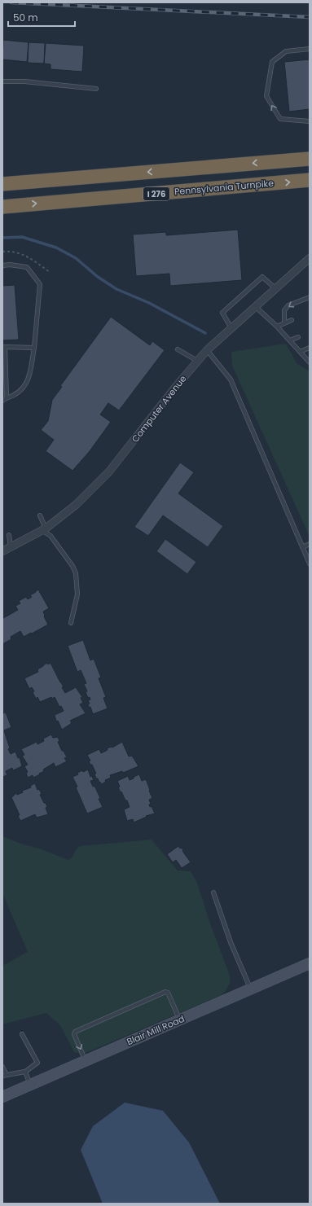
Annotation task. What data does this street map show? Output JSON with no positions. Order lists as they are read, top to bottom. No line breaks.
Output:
{"streets":{"highway":["Pennsylvania Turnpike","I 276"],"main road":["Blair Mill Road"],"street":["Computer Avenue"]},"scale_bar":"50 m"}
